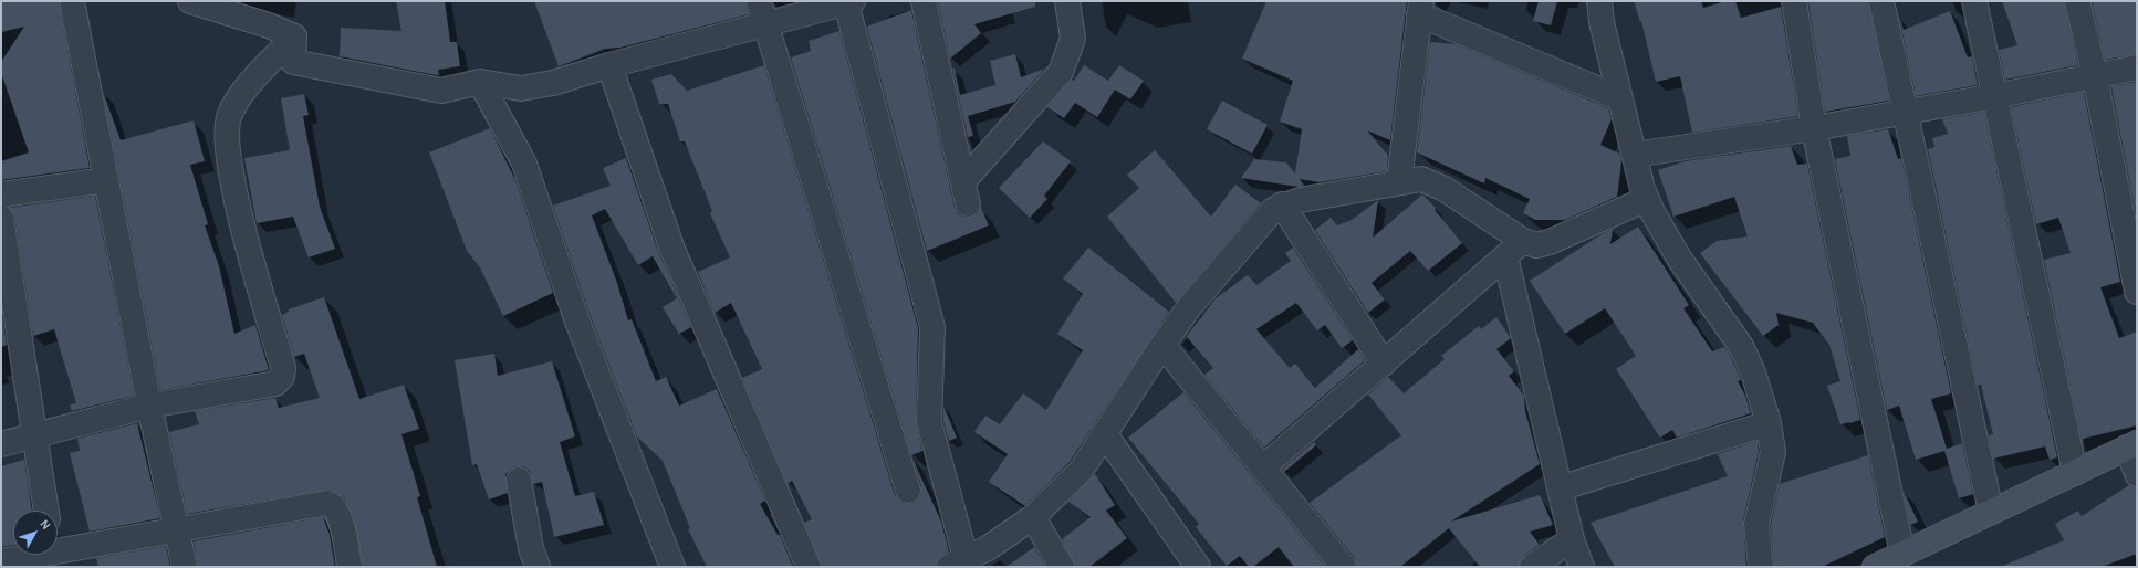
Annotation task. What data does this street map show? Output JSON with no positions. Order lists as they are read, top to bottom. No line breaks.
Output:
{"north":"top right"}
